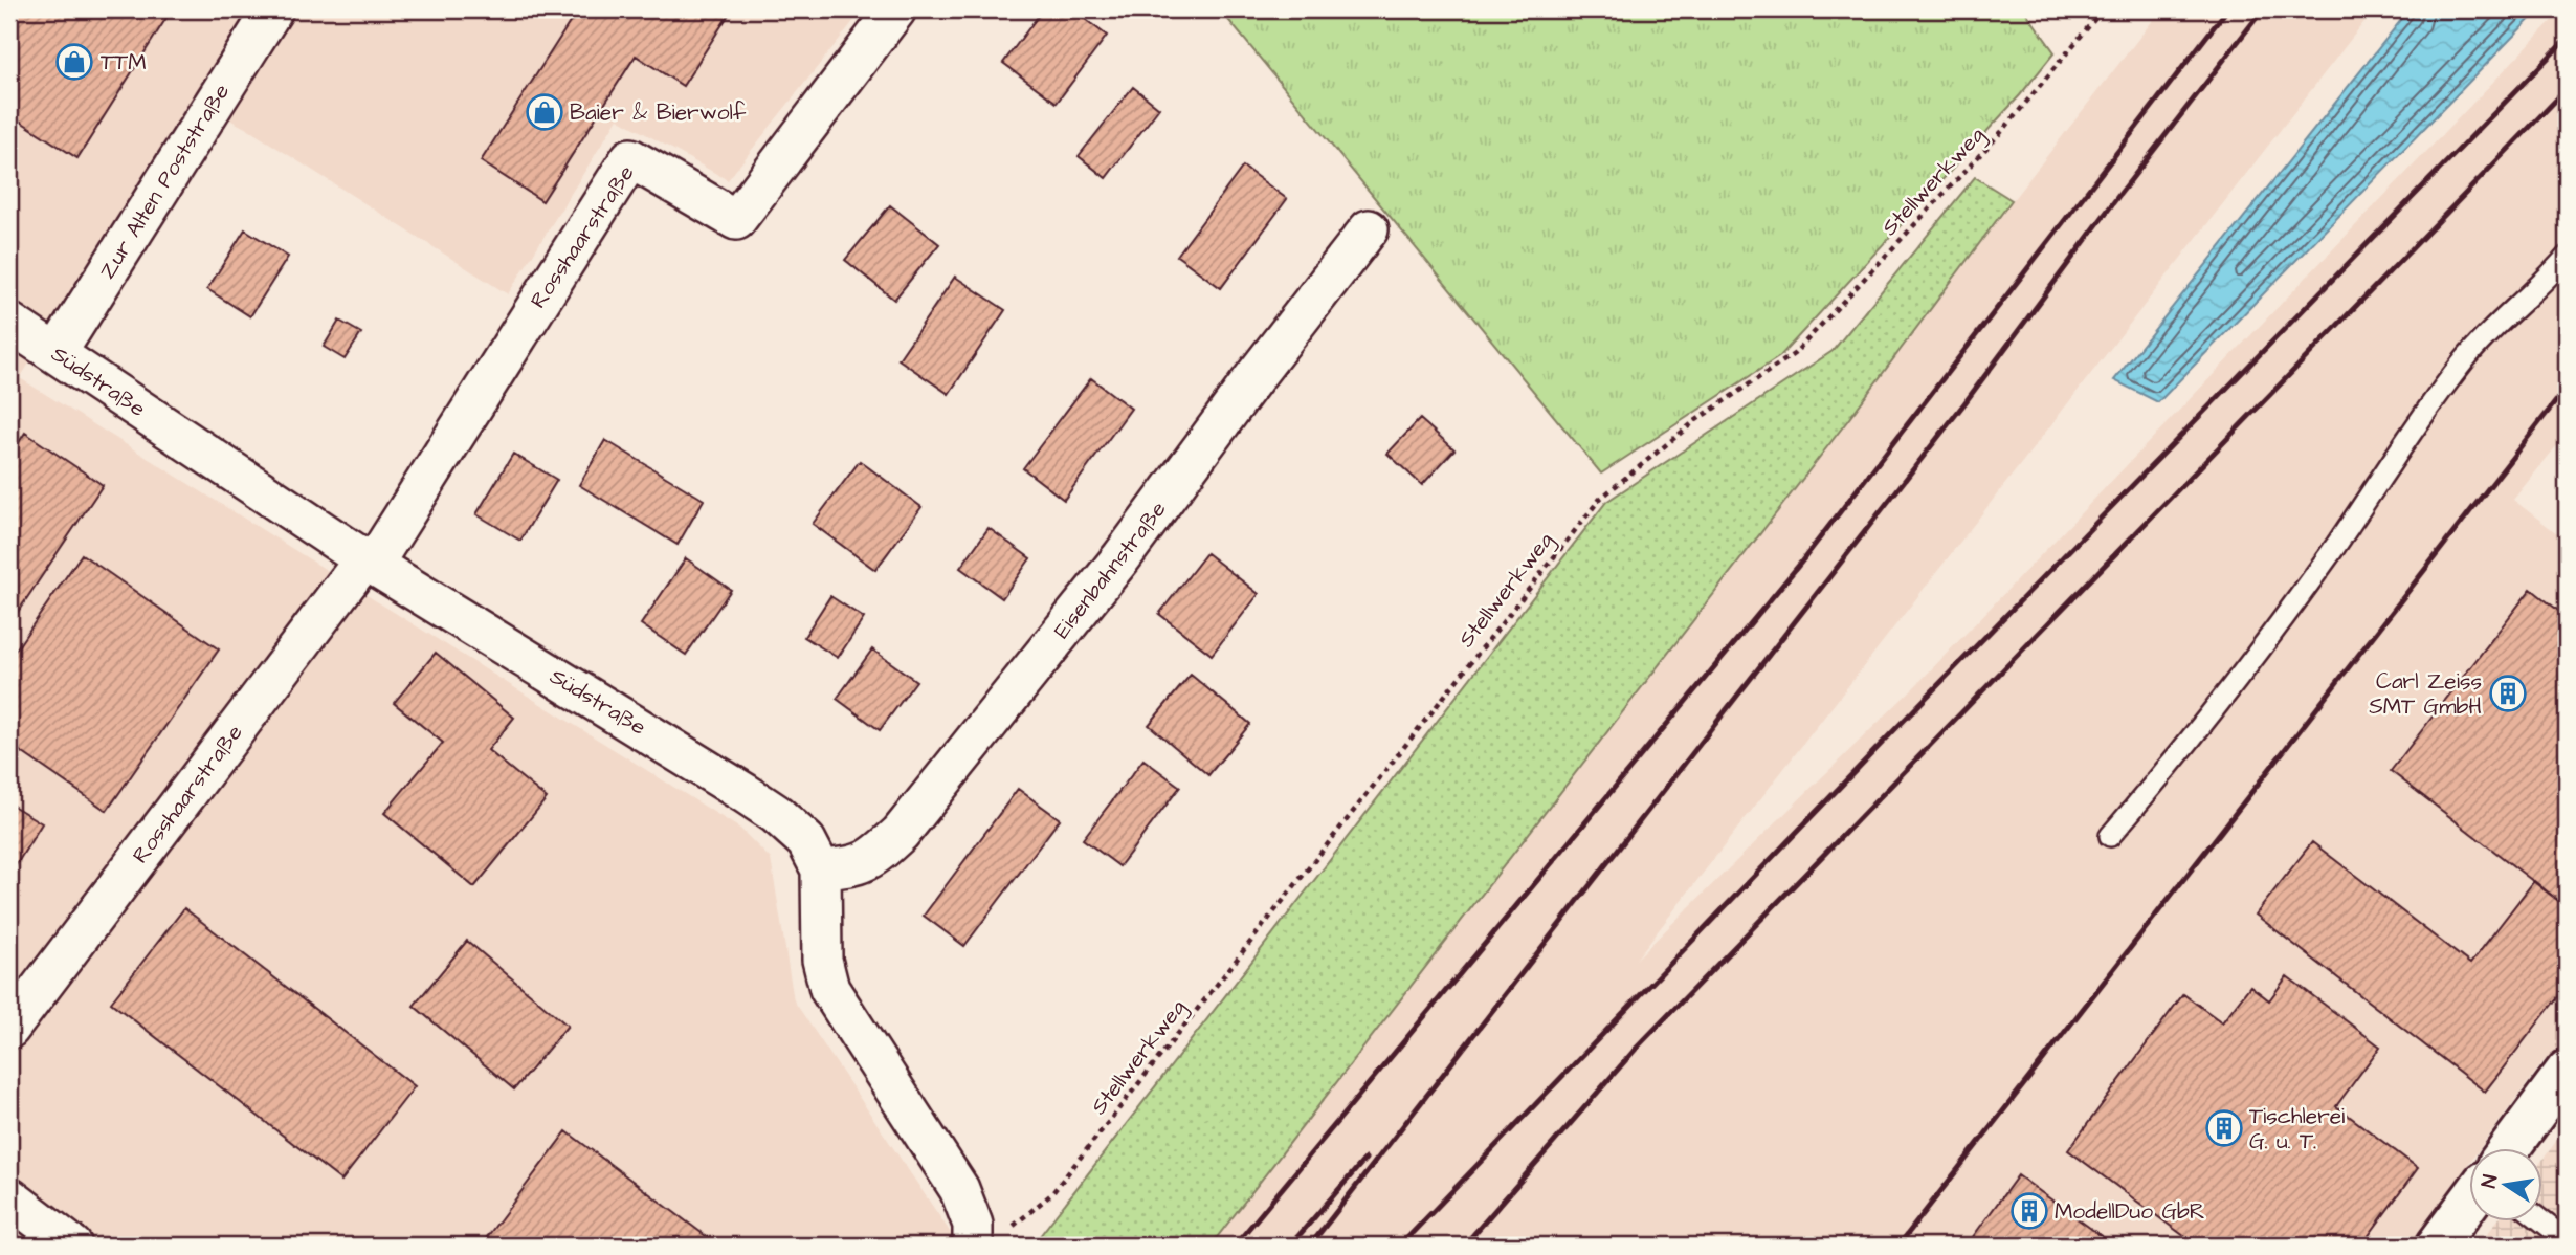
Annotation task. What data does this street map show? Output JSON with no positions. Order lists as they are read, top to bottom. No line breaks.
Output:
{"streets":{"street":["Zur Alten Poststraße","Rosshaarstraße","Südstraße","Eisenbahnstraße"],"path":["Stellwerkweg"]},"crossings":[["Zur Alten Poststraße","Südstraße"],["Rosshaarstraße","Südstraße"],["Südstraße","Eisenbahnstraße"]],"places":{"shop":["TTM","Baier & Bierwolf"],"building":["Carl Zeiss SMT GmbH","Tischlerei G. u. T.","ModellDuo GbR"]},"north":"left"}
